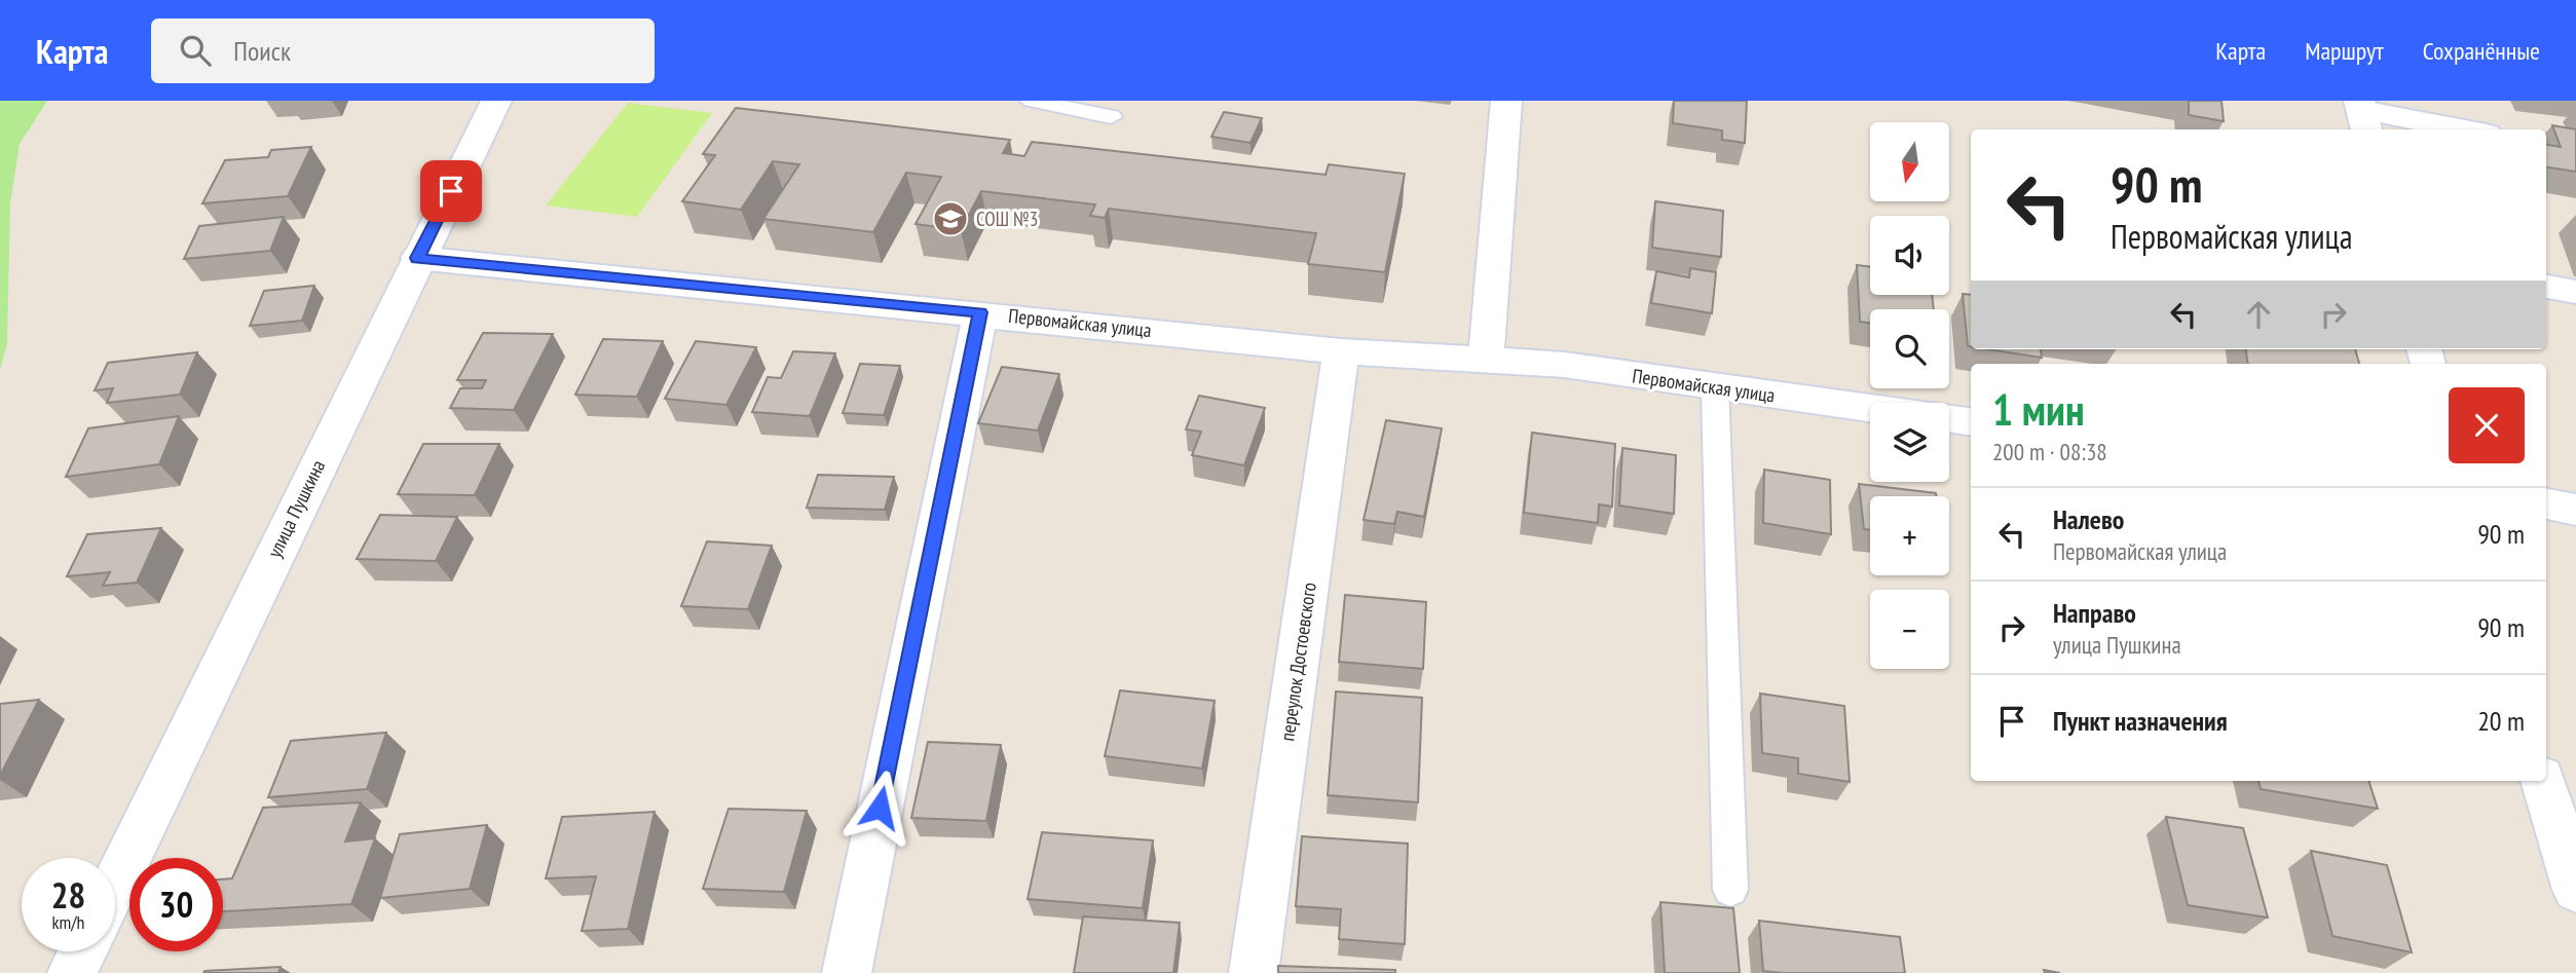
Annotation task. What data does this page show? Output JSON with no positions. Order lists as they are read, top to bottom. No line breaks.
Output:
{"streets":{"street":["Первомайская улица","улица Пушкина","переулок Достоевского"]},"crossings":[["Первомайская улица","улица Пушкина"],["Первомайская улица","переулок Достоевского"]],"places":{"school or university":["СОШ №3"]},"north":"bottom","page":{"header":"Карта","search":"Поиск","nav":["Карта","Маршрут","Сохранённые"],"map_buttons":["+","−"],"turn":["90 m","Первомайская улица"],"heading":["1 мин","200 m · 08:38"],"list":[{"name":"Налево","note":"Первомайская улица","value":"90 m"},{"name":"Направо","note":"улица Пушкина","value":"90 m"},{"name":"Пункт назначения","value":"20 m"}],"speed":"28 km/h","limit":"30"}}
